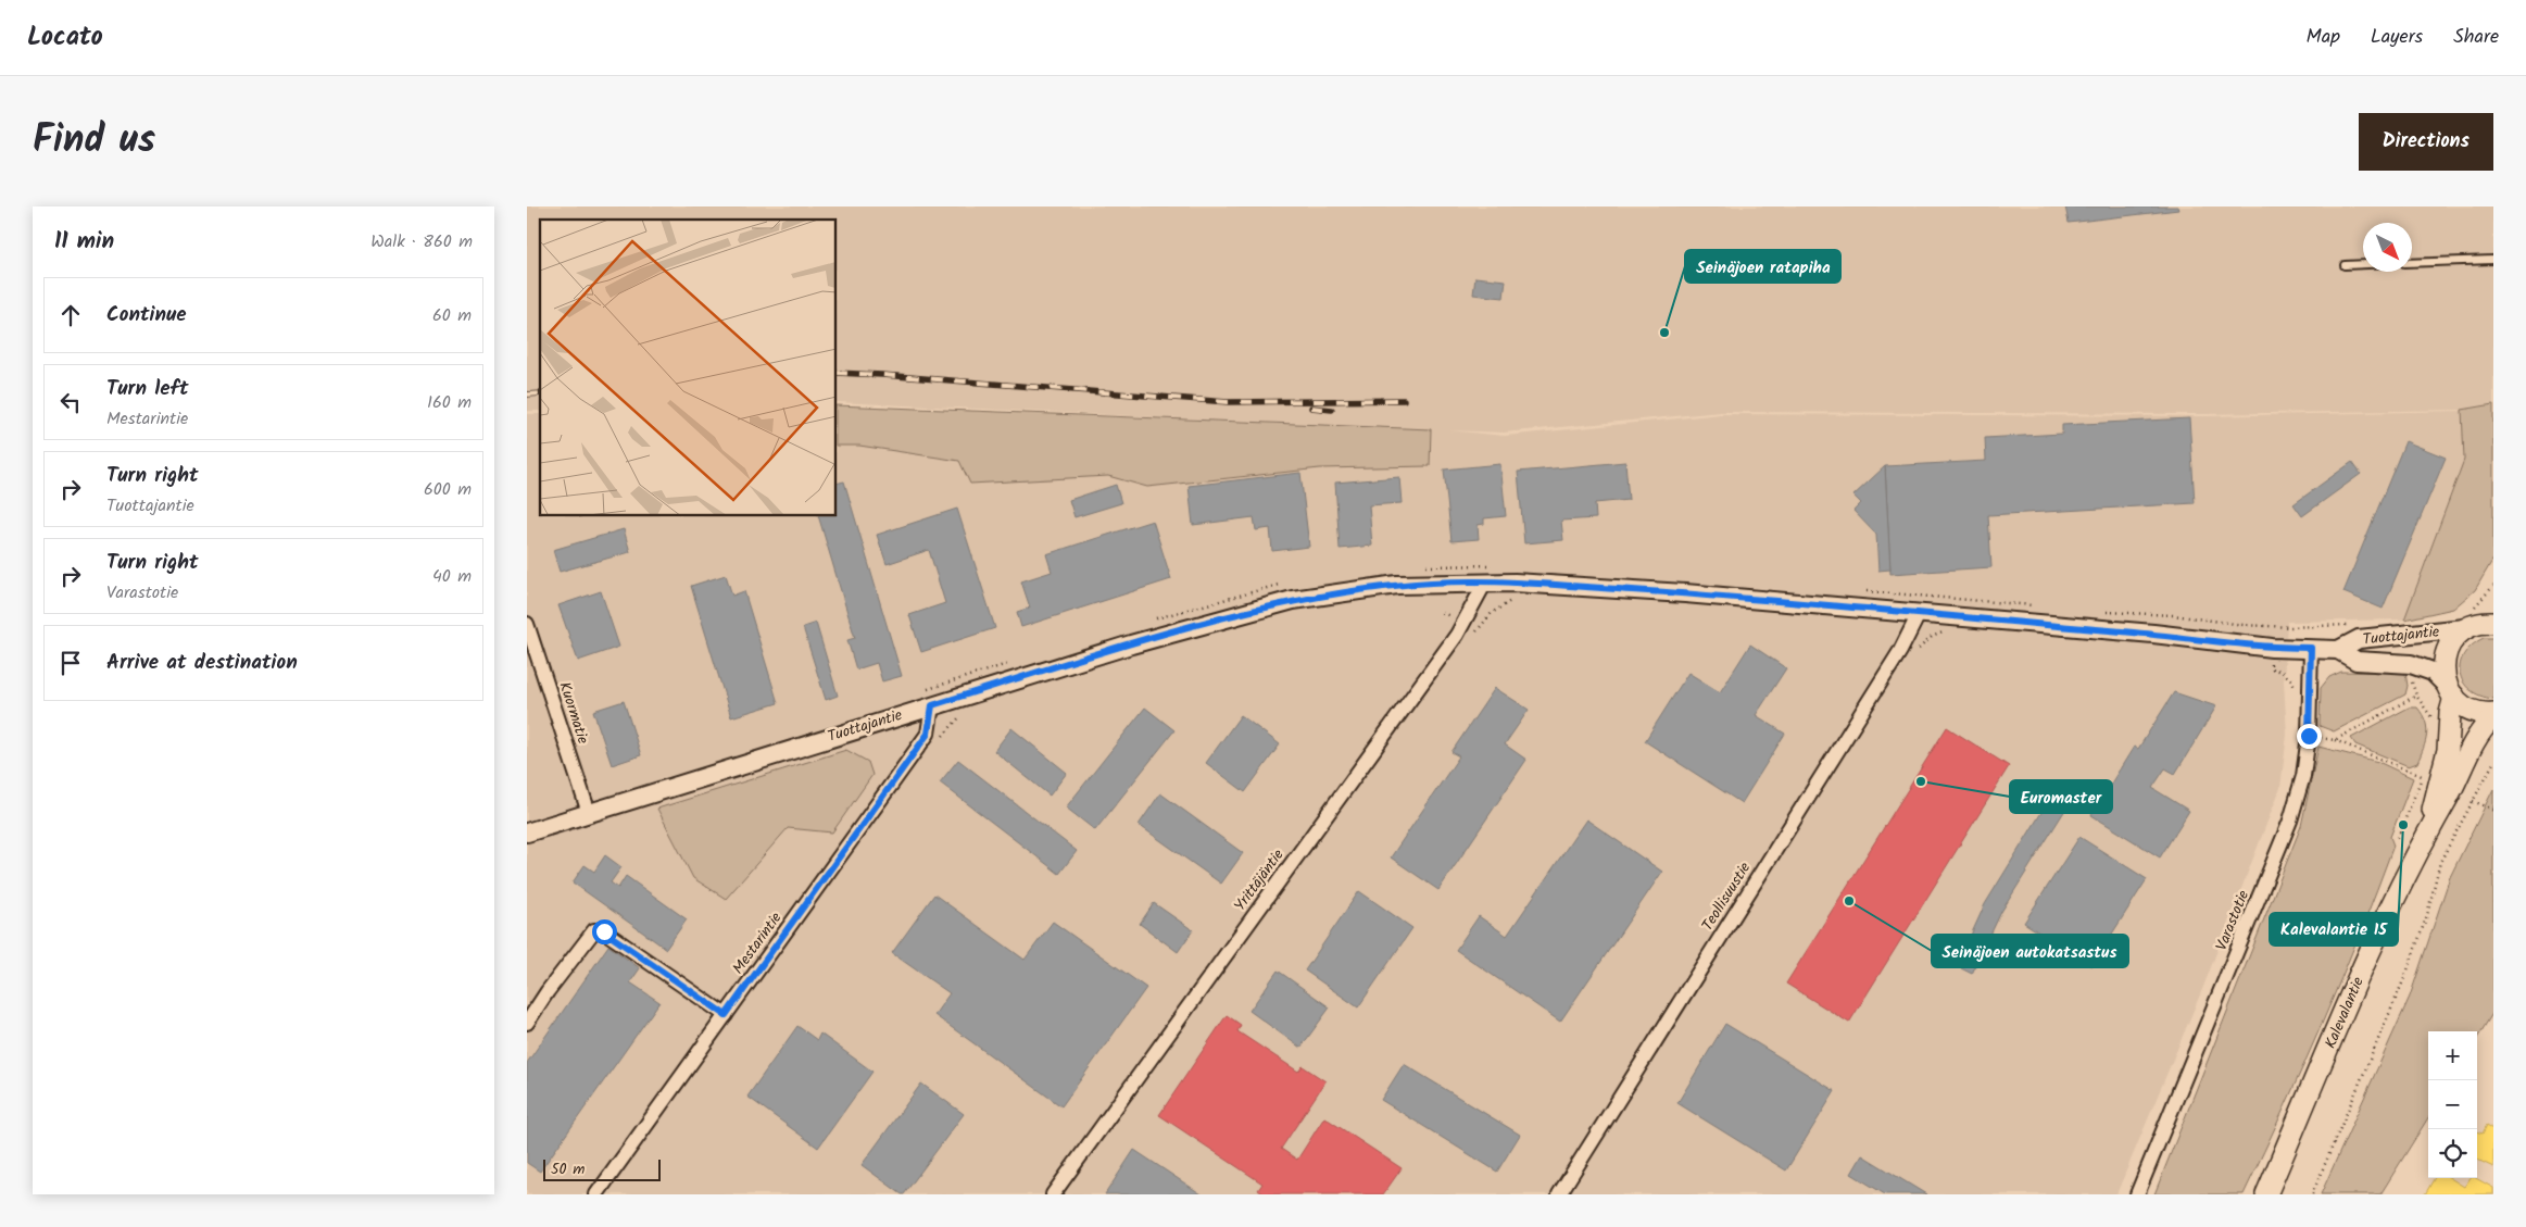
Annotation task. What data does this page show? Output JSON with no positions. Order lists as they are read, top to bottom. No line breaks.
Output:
{"streets":{"main road":["Kalevalantie"],"street":["Tuottajantie","Kuormatie","Yrittäjäntie","Teollisuustie","Varastotie","Mestarintie"]},"crossings":[["Tuottajantie","Kuormatie"],["Tuottajantie","Yrittäjäntie"],["Tuottajantie","Teollisuustie"],["Tuottajantie","Varastotie"],["Tuottajantie","Mestarintie"],["Tuottajantie","Kalevalantie"]],"places":["Seinäjoen ratapiha","Euromaster","Kalevalantie 15","Seinäjoen autokatsastus"],"scale_bar":"50 m","north":"bottom right","page":{"header":"Locato","nav":["Map","Layers","Share"],"title":"Find us","buttons":"Directions","heading":["11 min","Walk · 860 m"],"list":[["Continue","60 m"],["Turn left","Mestarintie","160 m"],["Turn right","Tuottajantie","600 m"],["Turn right","Varastotie","40 m"],"Arrive at destination"],"map_buttons":["+","−"],"scale":"50 m"}}
